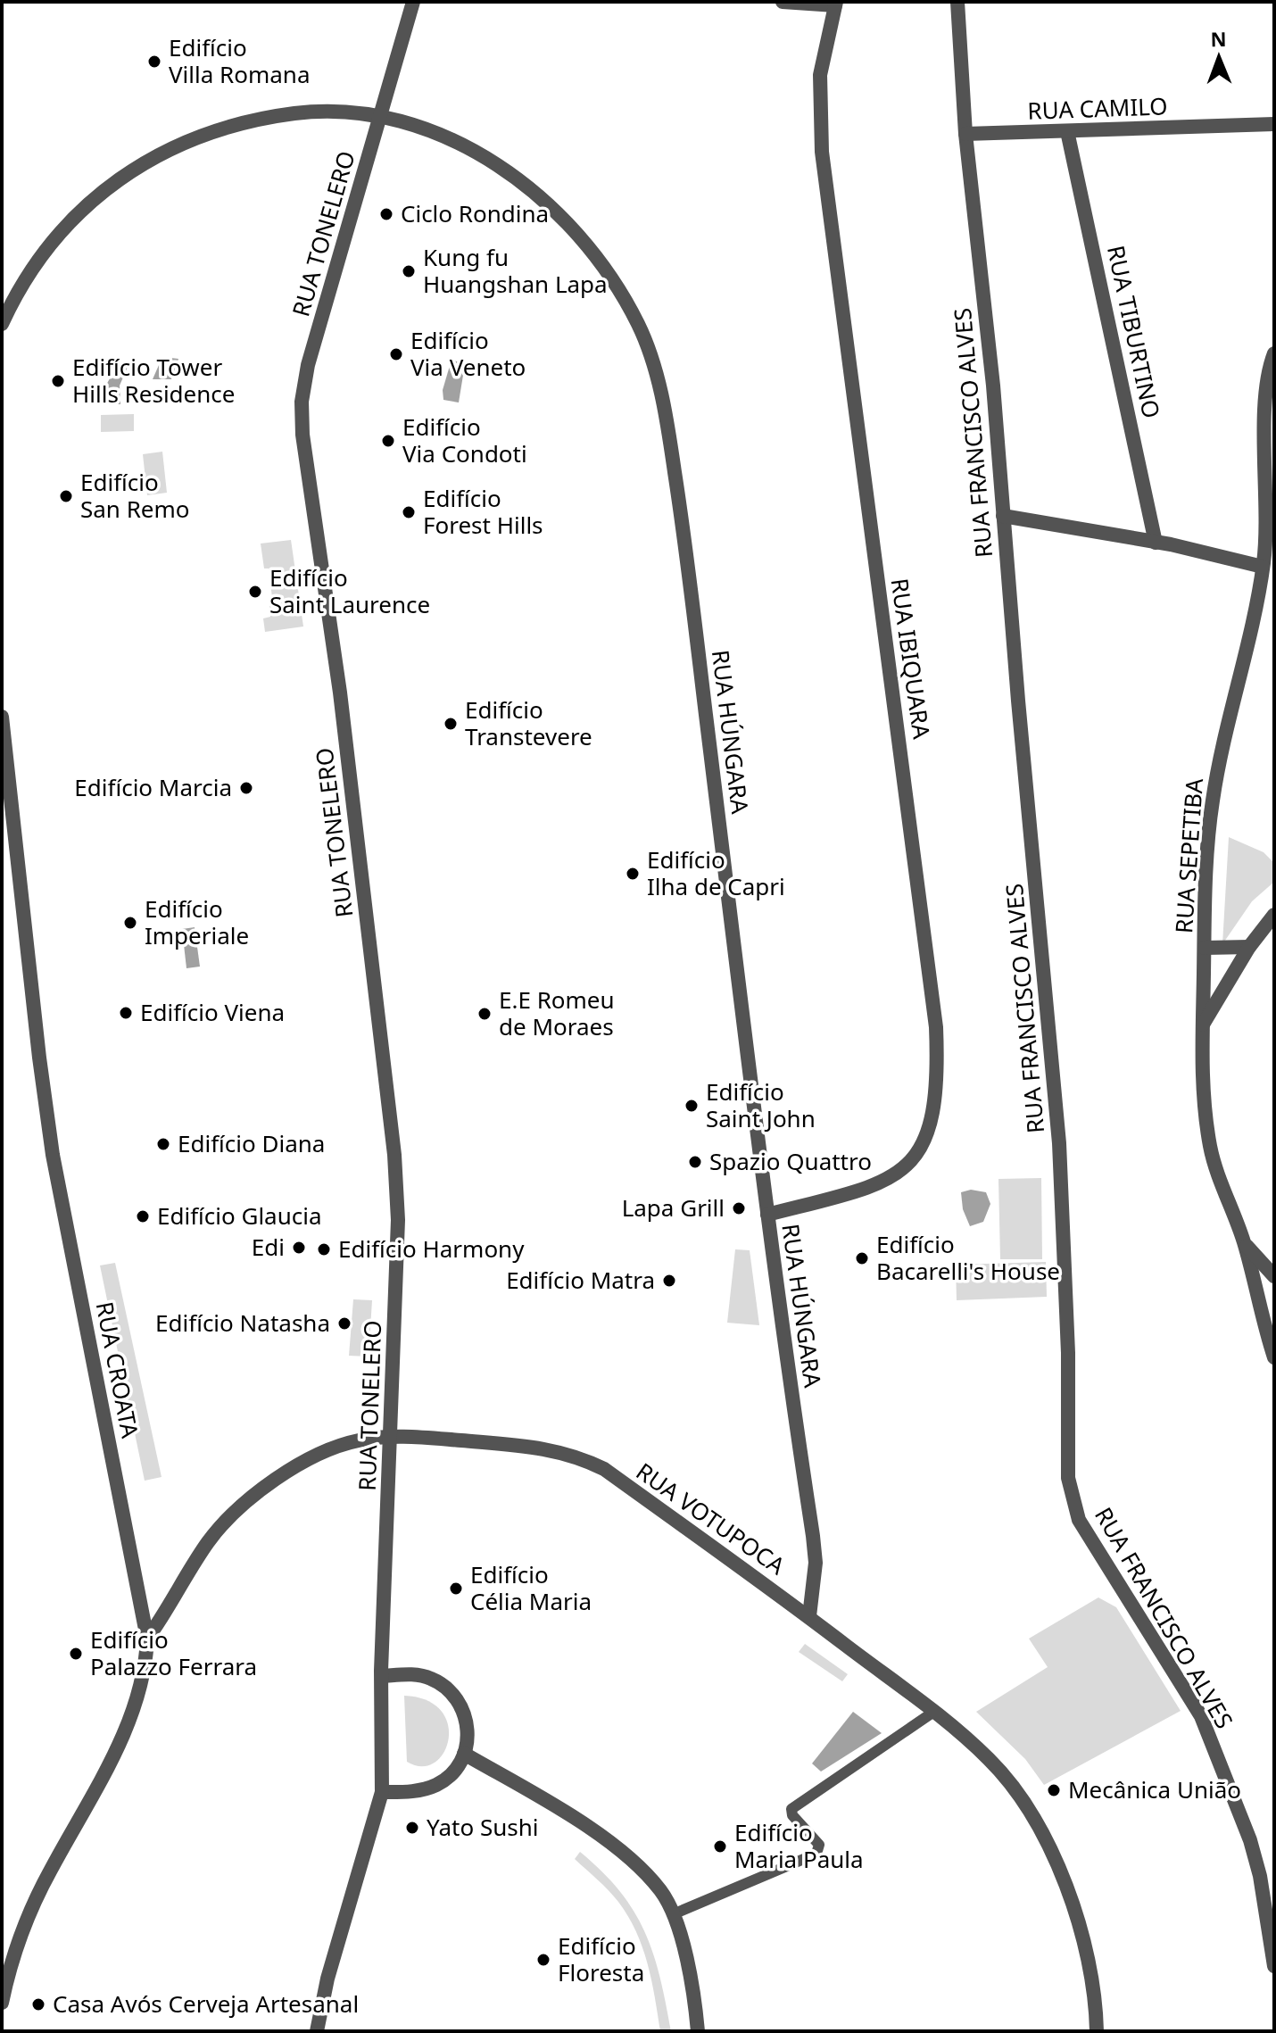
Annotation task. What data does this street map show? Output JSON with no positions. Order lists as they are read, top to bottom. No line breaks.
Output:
{"streets":{"street":["RUA CAMILO","RUA TONELERO","RUA TIBURTINO","RUA FRANCISCO ALVES","RUA IBIQUARA","RUA HÚNGARA","RUA SEPETIBA","RUA CROATA","RUA VOTUPOCA"]},"crossings":[["RUA CAMILO","RUA TIBURTINO"],["RUA CAMILO","RUA FRANCISCO ALVES"],["RUA TONELERO","RUA HÚNGARA"],["RUA TONELERO","RUA VOTUPOCA"],["RUA IBIQUARA","RUA HÚNGARA"],["RUA HÚNGARA","RUA VOTUPOCA"],["RUA CROATA","RUA VOTUPOCA"]],"places":["Edifício Villa Romana","Ciclo Rondina","Kung fu Huangshan Lapa","Edifício Via Veneto","Edifício Tower Hills Residence","Edifício Via Condoti","Edifício San Remo","Edifício Forest Hills","Edifício Saint Laurence","Edifício Transtevere","Edifício Marcia","Edifício Ilha de Capri","Edifício Imperiale","Edifício Viena","E.E Romeu de Moraes","Edifício Saint John","Edifício Diana","Spazio Quattro","Lapa Grill","Edifício Glaucia","Edi","Edifício Harmony","Edifício Bacarelli's House","Edifício Matra","Edifício Natasha","Edifício Célia Maria","Edifício Palazzo Ferrara","Mecânica União","Yato Sushi","Edifício Maria Paula","Edifício Floresta","Casa Avós Cerveja Artesanal"],"north":"top"}
